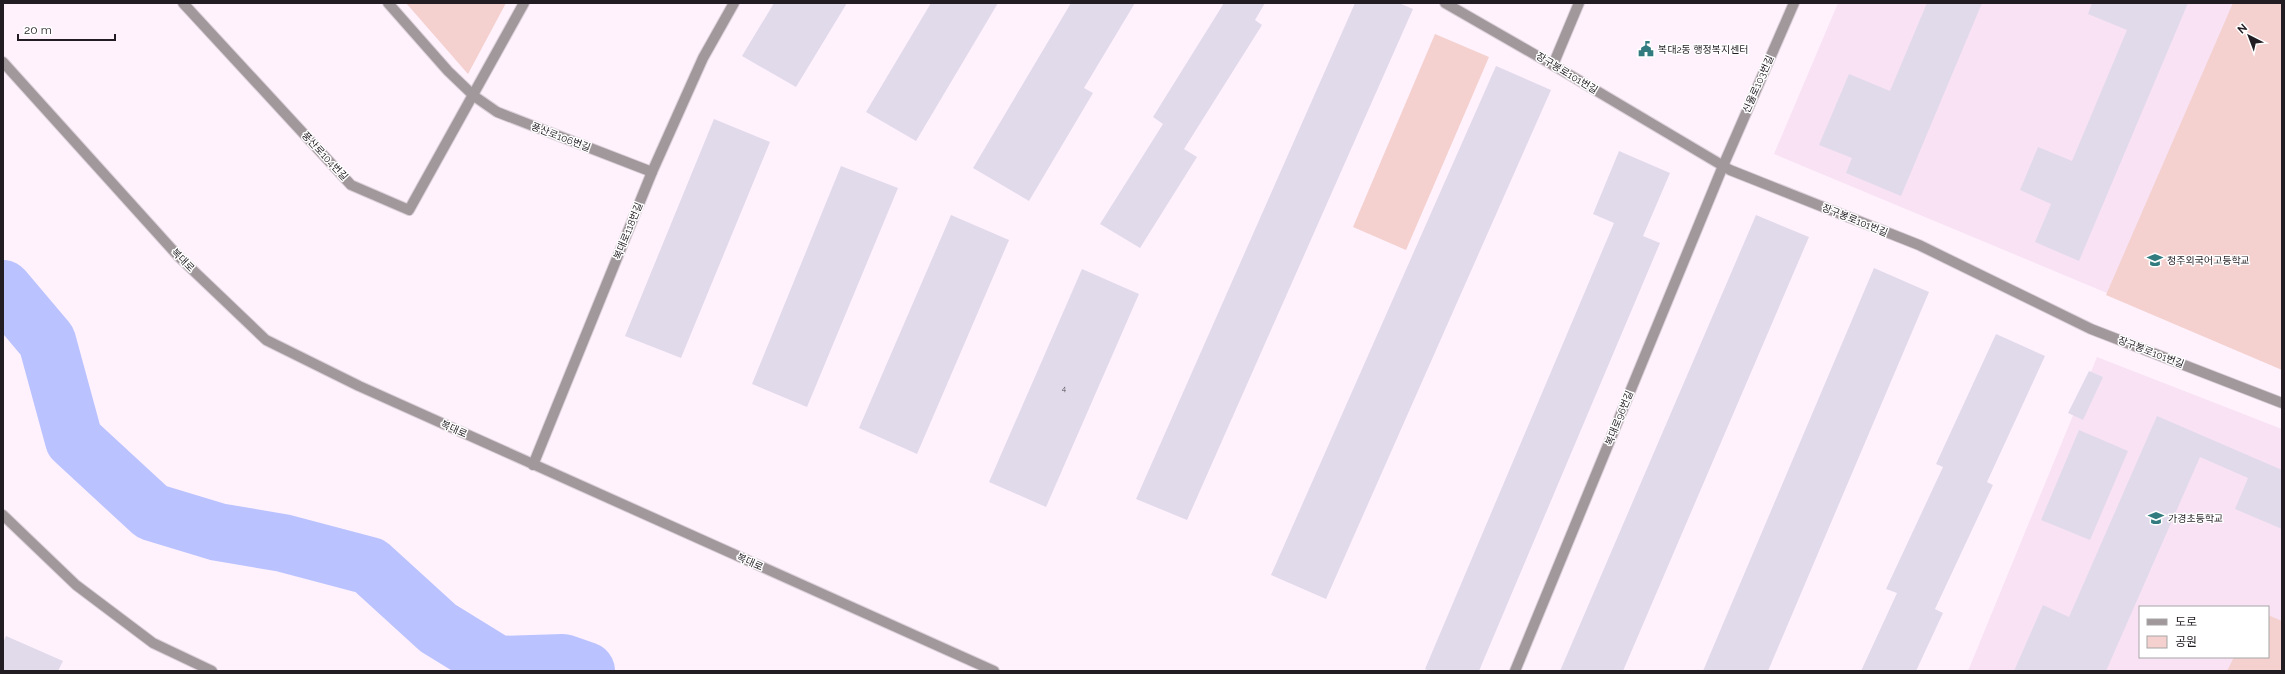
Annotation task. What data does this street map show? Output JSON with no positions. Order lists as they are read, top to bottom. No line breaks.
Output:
{"streets":{"street":["장구봉로101번길","신율로103번길","풍산로106번길","풍산로104번길","복대로118번길","복대로","복대로96번길"]},"crossings":[["장구봉로101번길","신율로103번길"],["장구봉로101번길","복대로96번길"],["신율로103번길","복대로96번길"],["풍산로106번길","풍산로104번길"],["풍산로106번길","복대로118번길"],["복대로118번길","복대로"]],"places":{"public building":["복대2동 행정복지센터"],"school or university":["청주외국어고등학교","가경초등학교"]},"house_numbers":["4"],"legend":["도로","공원"],"scale_bar":"20 m","north":"top left"}
